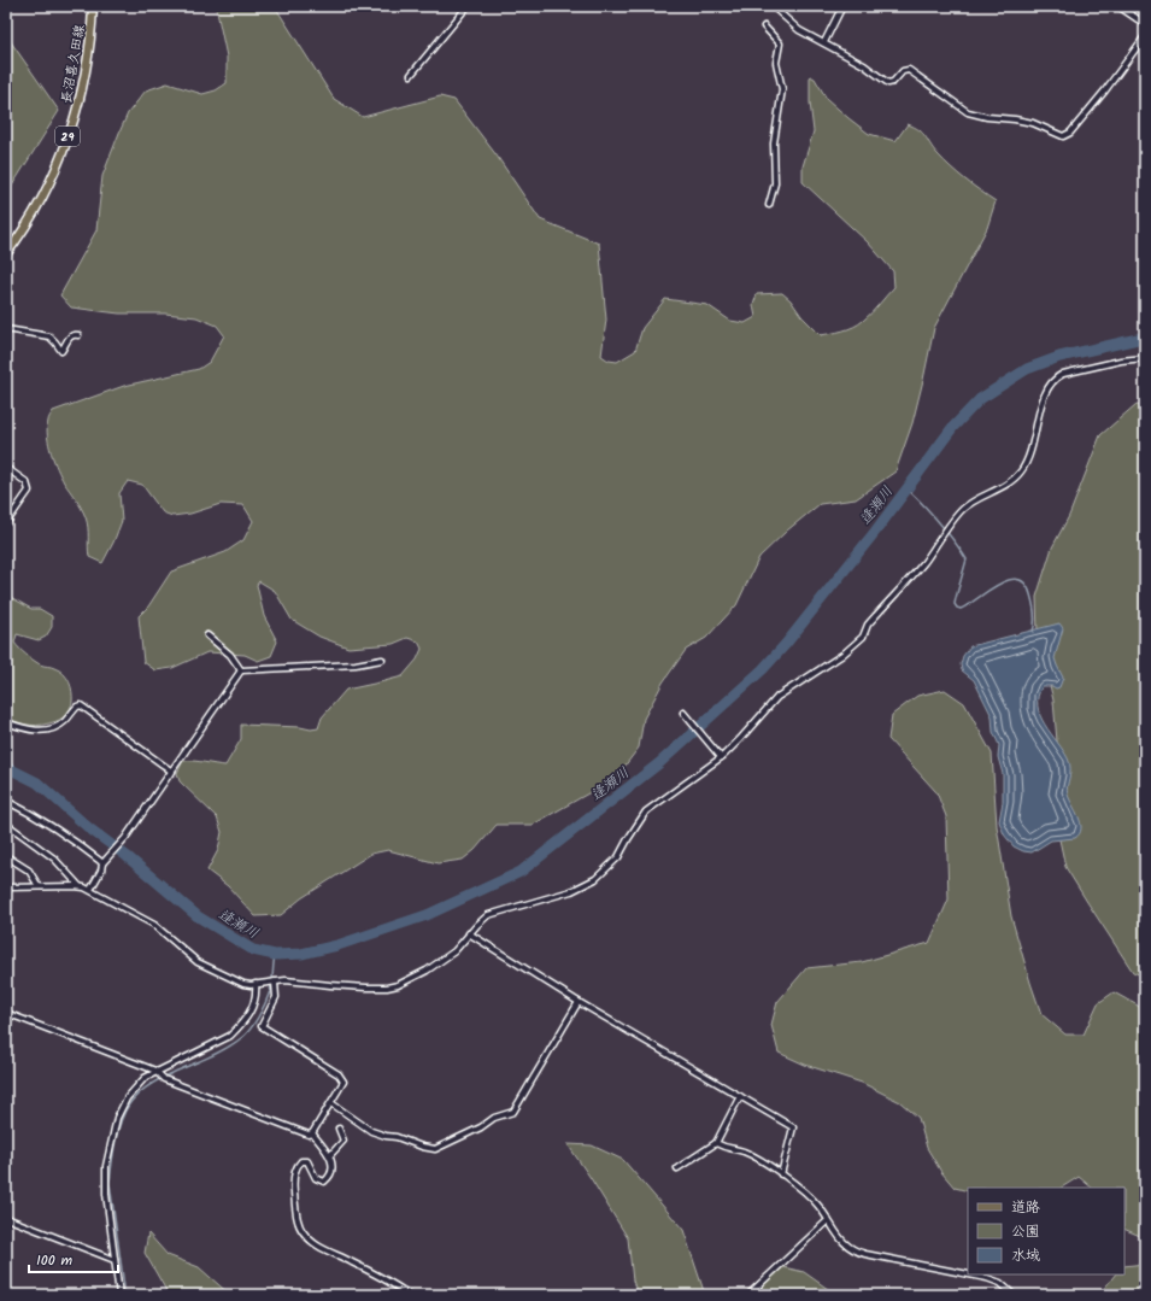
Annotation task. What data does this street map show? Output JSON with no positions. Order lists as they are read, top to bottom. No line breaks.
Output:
{"streets":{"main road":["長沼喜久田線","29"]},"water":["逢瀬川"],"legend":["道路","公園","水域"],"scale_bar":"100 m"}
